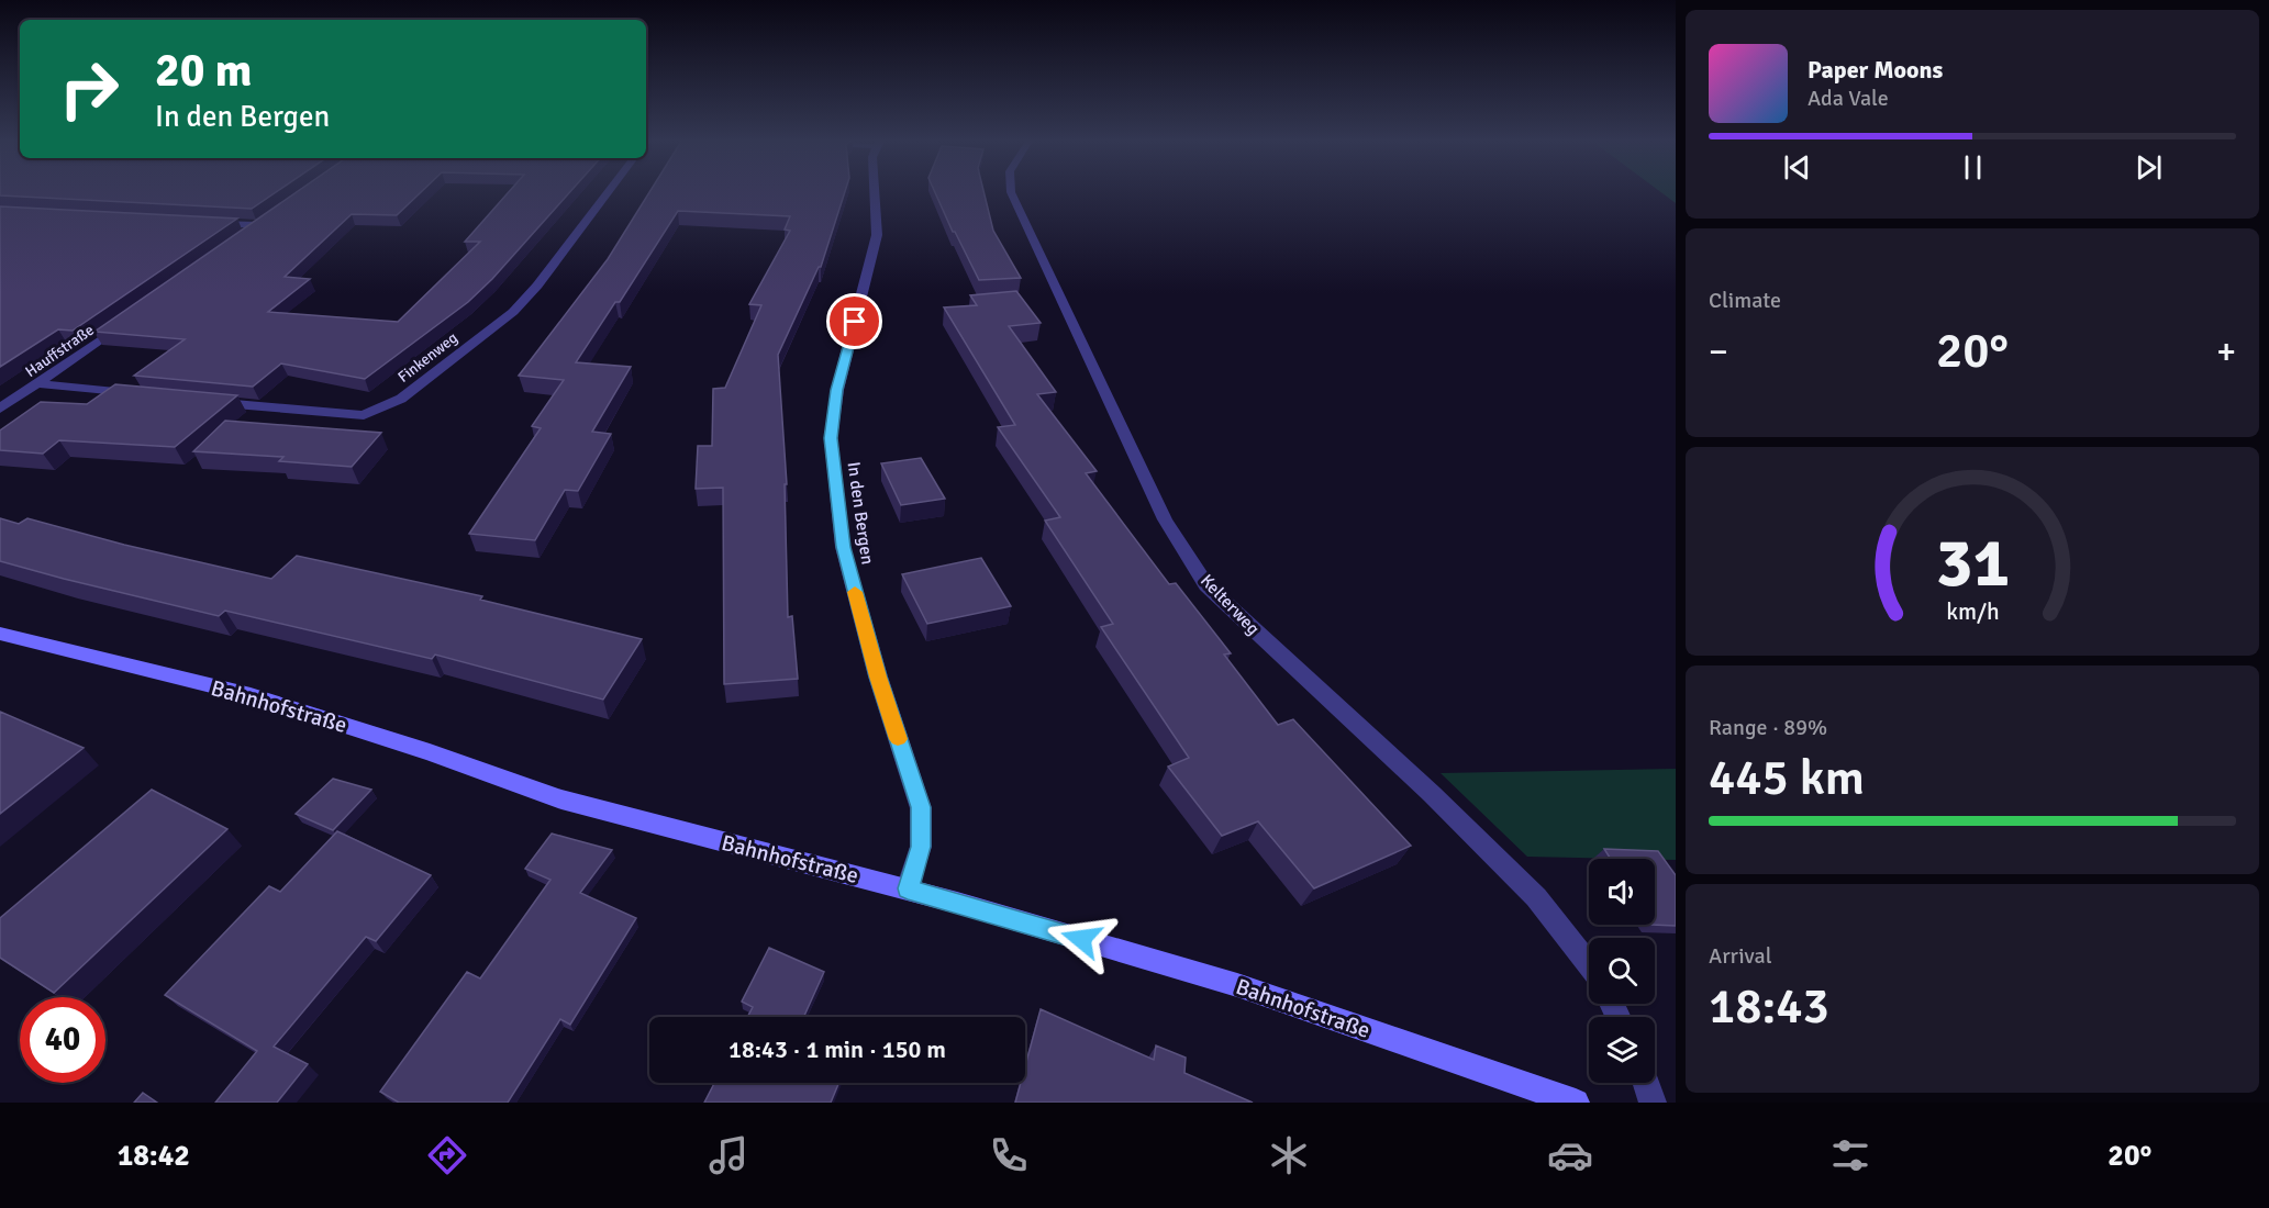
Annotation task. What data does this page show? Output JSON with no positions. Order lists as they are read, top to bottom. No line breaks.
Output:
{"streets":{"street":["Hauffstraße","Finkenweg","In den Bergen","Kelterweg","Bahnhofstraße"]},"crossings":[["In den Bergen","Bahnhofstraße"]],"page":{"turn":["20 m","In den Bergen"],"song":["Paper Moons","Ada Vale"],"tile":["Climate",["Range · 89%","445 km"],["Arrival","18:43"]],"heat":["−","20°","+"],"limit":"40","trip":"18:43 · 1 min · 150 m","tabs":["18:42","20°"],"gauge":["31","km/h"]}}
